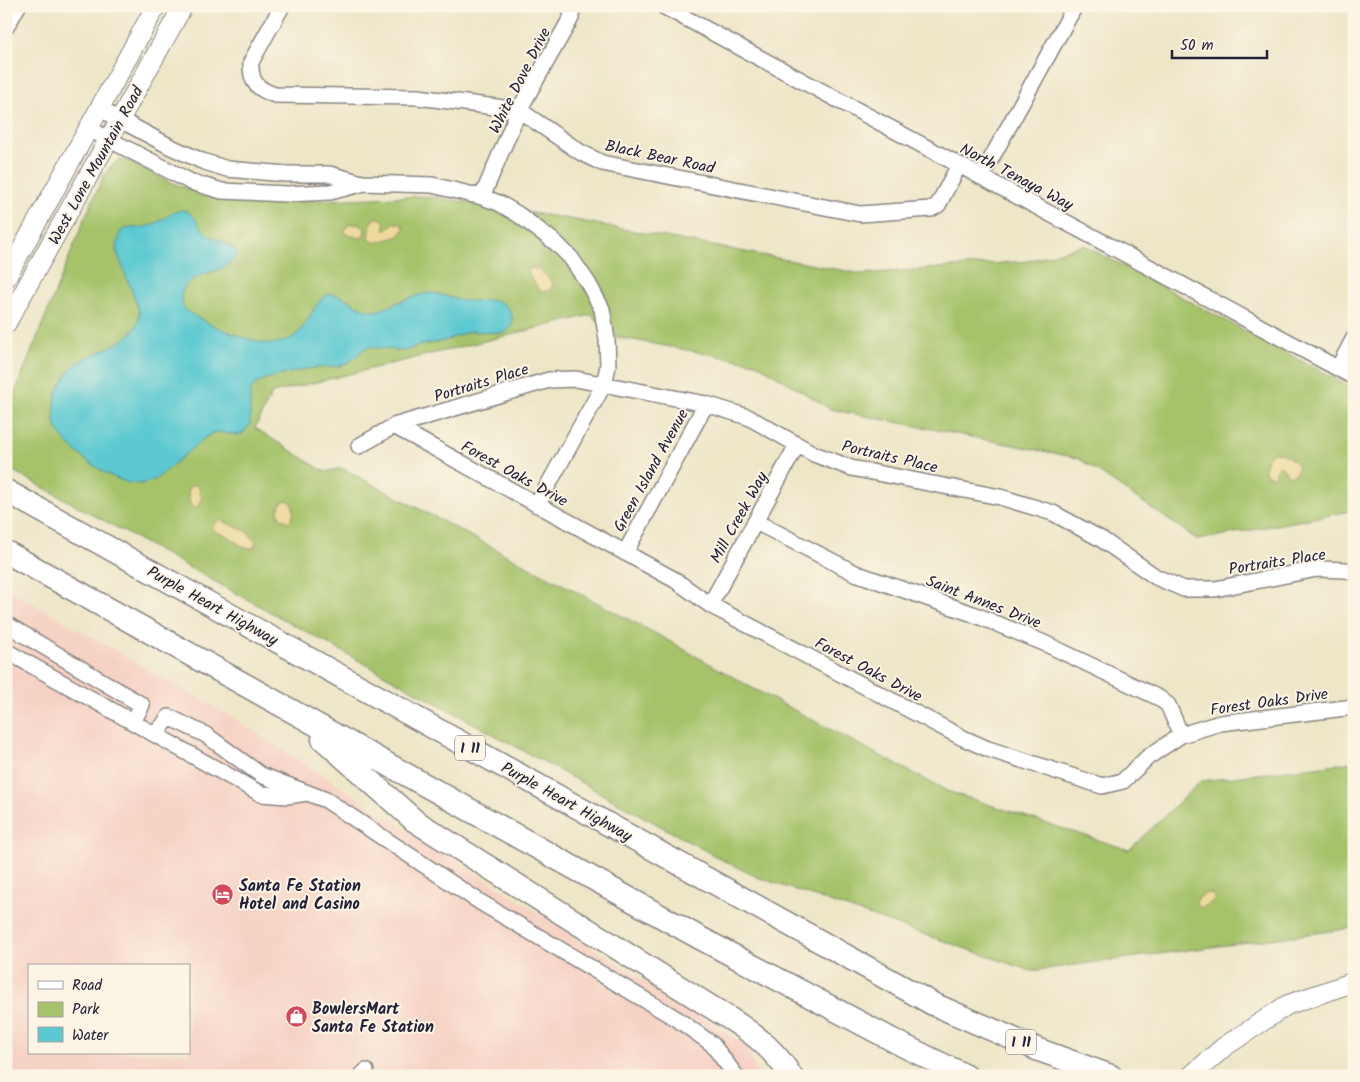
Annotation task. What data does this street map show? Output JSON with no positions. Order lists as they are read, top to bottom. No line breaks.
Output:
{"streets":{"highway":["Purple Heart Highway","I 11"],"main road":["West Lone Mountain Road"],"street":["White Dove Drive","Black Bear Road","North Tenaya Way","Portraits Place","Green Island Avenue","Forest Oaks Drive","Mill Creek Way","Saint Annes Drive"]},"crossings":[["White Dove Drive","Black Bear Road"],["Black Bear Road","North Tenaya Way"],["Portraits Place","Green Island Avenue"],["Portraits Place","Forest Oaks Drive"],["Portraits Place","Mill Creek Way"],["Green Island Avenue","Forest Oaks Drive"],["Forest Oaks Drive","Mill Creek Way"],["Forest Oaks Drive","Saint Annes Drive"],["Mill Creek Way","Saint Annes Drive"]],"places":{"hotel":["Santa Fe Station Hotel and Casino"],"shop":["BowlersMart Santa Fe Station"]},"legend":["Road","Park","Water"],"scale_bar":"50 m"}
